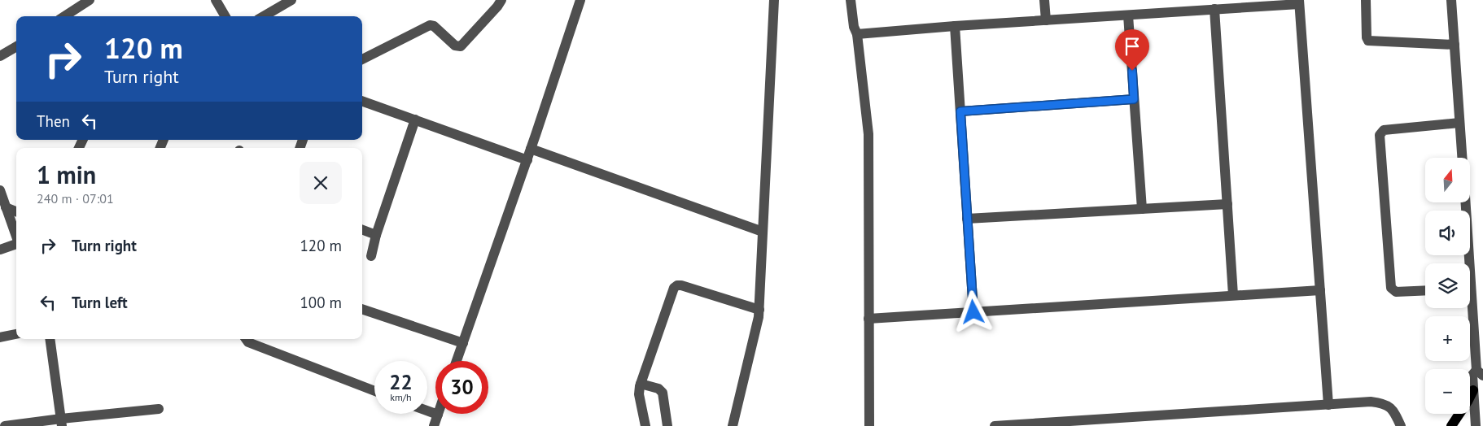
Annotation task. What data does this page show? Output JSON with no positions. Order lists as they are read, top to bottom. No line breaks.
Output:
{"north":"top","page":{"turn":["120 m","Turn right"],"then":"Then","heading":["1 min","240 m · 07:01"],"map_buttons":["+","−"],"list":[{"name":"Turn right","value":"120 m"},{"name":"Turn left","value":"100 m"}],"speed":"22 km/h","limit":"30"}}
